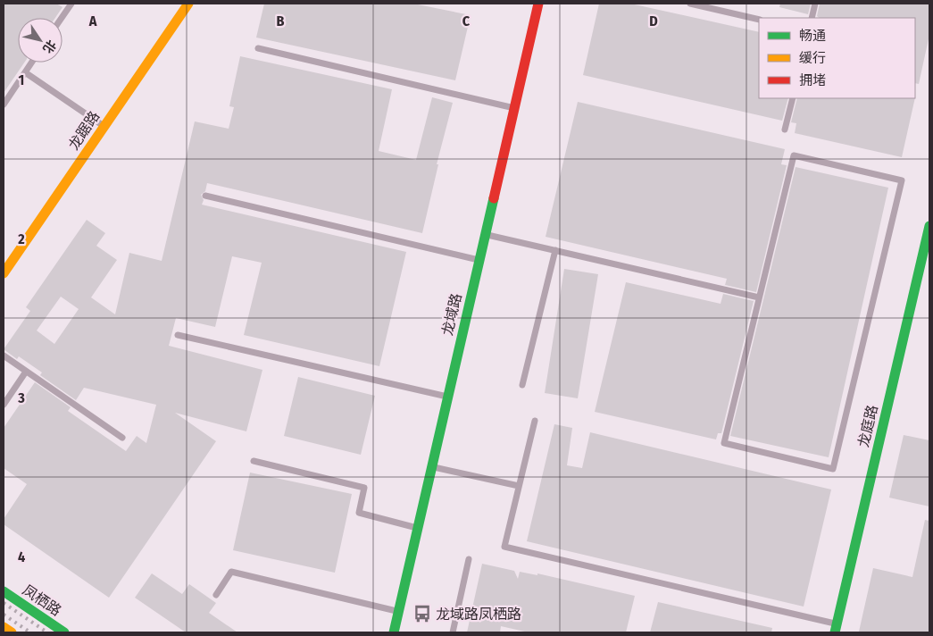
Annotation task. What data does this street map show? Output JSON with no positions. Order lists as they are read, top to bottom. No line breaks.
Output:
{"streets":{"street":["龙踞路","龙域路","龙庭路","凤栖路"]},"places":{"bus stop":["龙域路凤栖路"]},"legend":["畅通","缓行","拥堵"],"north":"bottom right","grid":{"columns":["A","B","C","D"],"rows":["1","2","3","4"]}}
